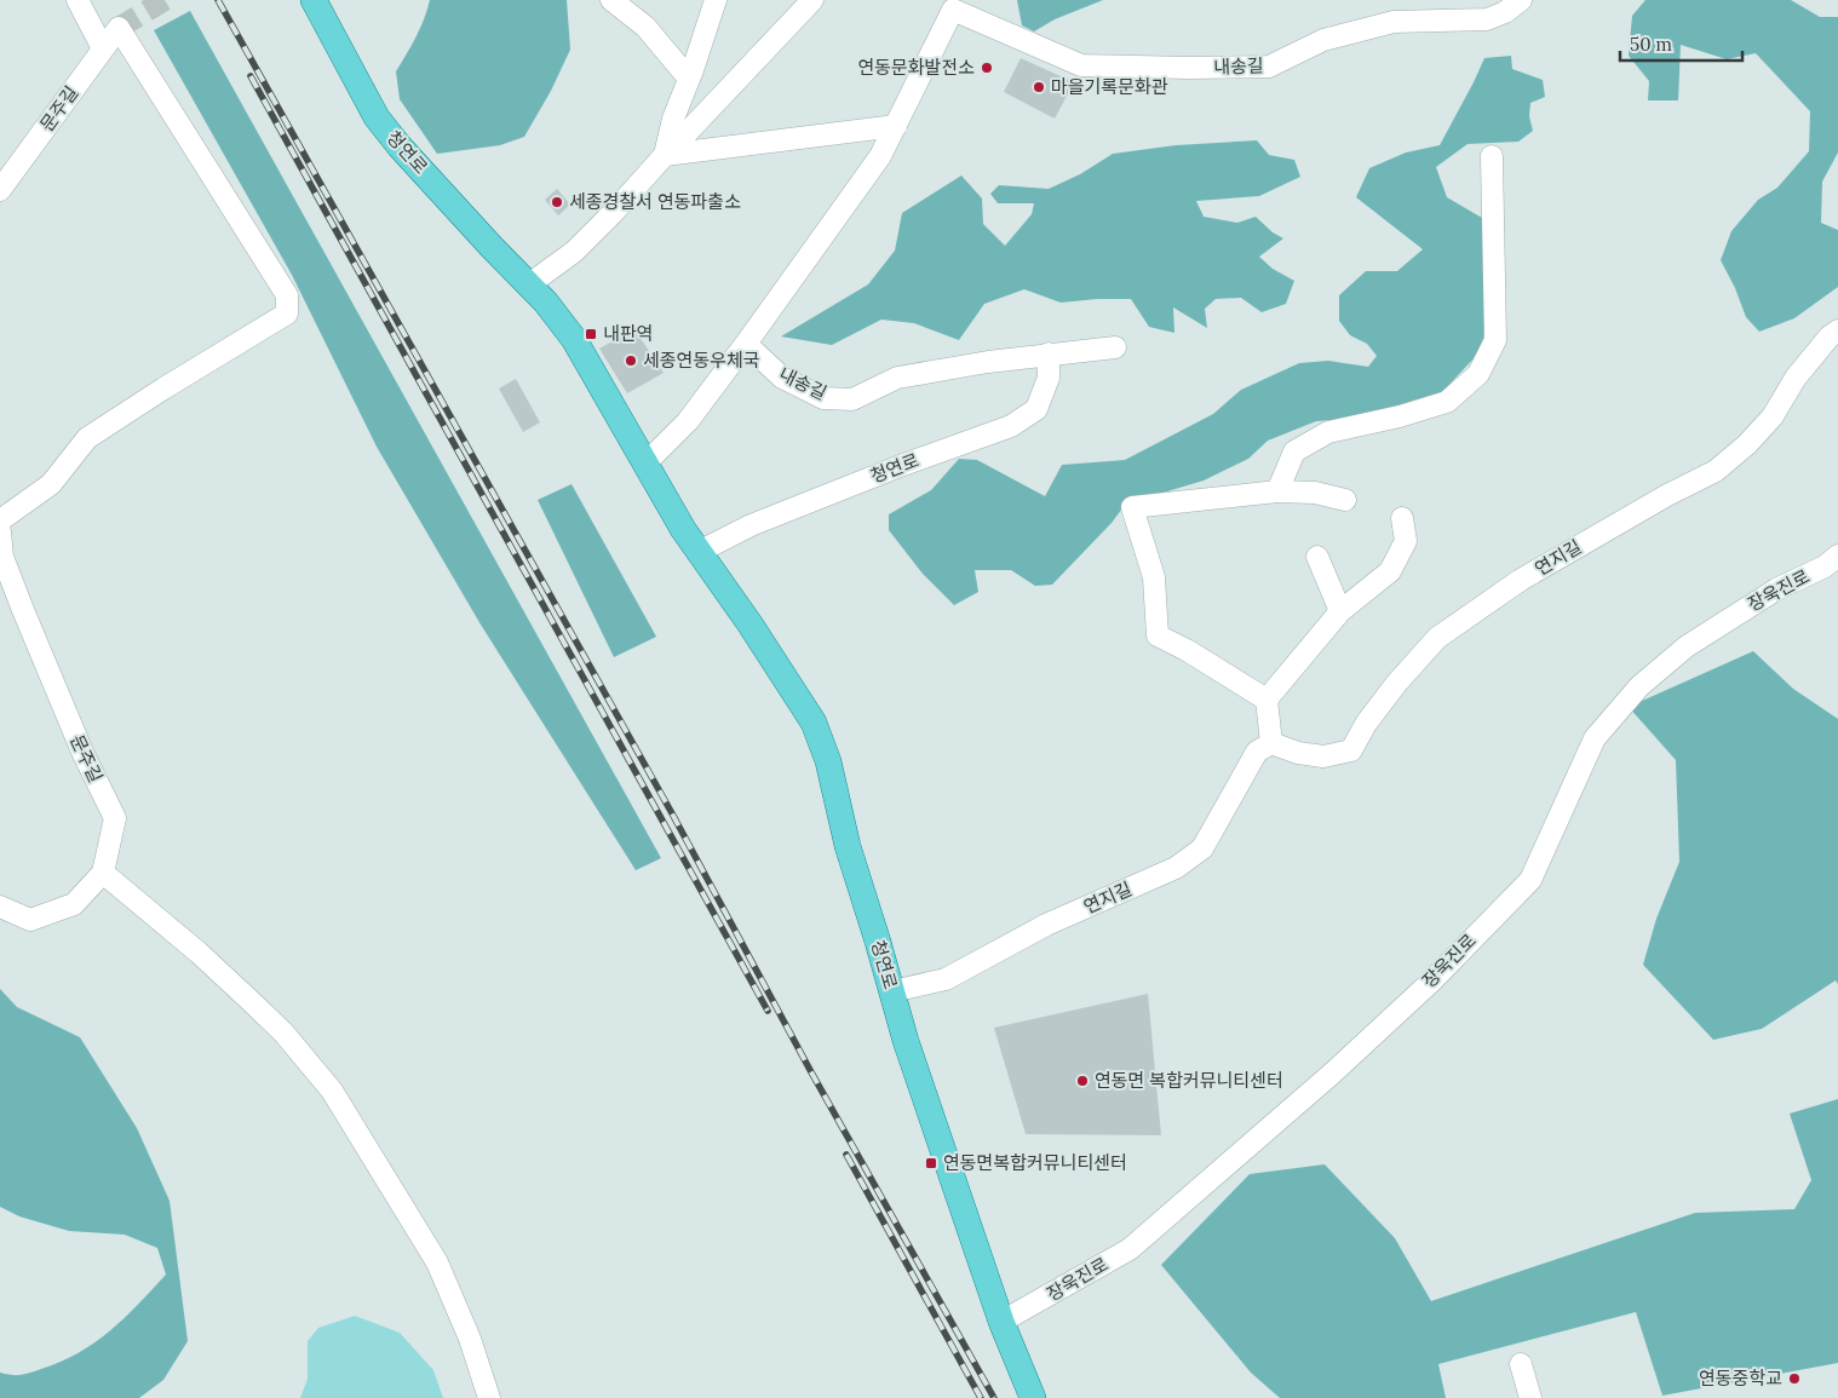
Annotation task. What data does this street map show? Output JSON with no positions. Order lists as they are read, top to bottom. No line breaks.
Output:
{"streets":{"main road":["청연로"],"street":["내송길","문주길","연지길","장욱진로"]},"crossings":[["내송길","청연로"],["청연로","연지길"],["청연로","장욱진로"]],"places":{"other":["연동문화발전소","마을기록문화관","세종경찰서 연동파출소","세종연동우체국","연동면 복합커뮤니티센터","연동중학교"],"transit":["내판역","연동면복합커뮤니티센터"]},"scale_bar":"50 m"}
